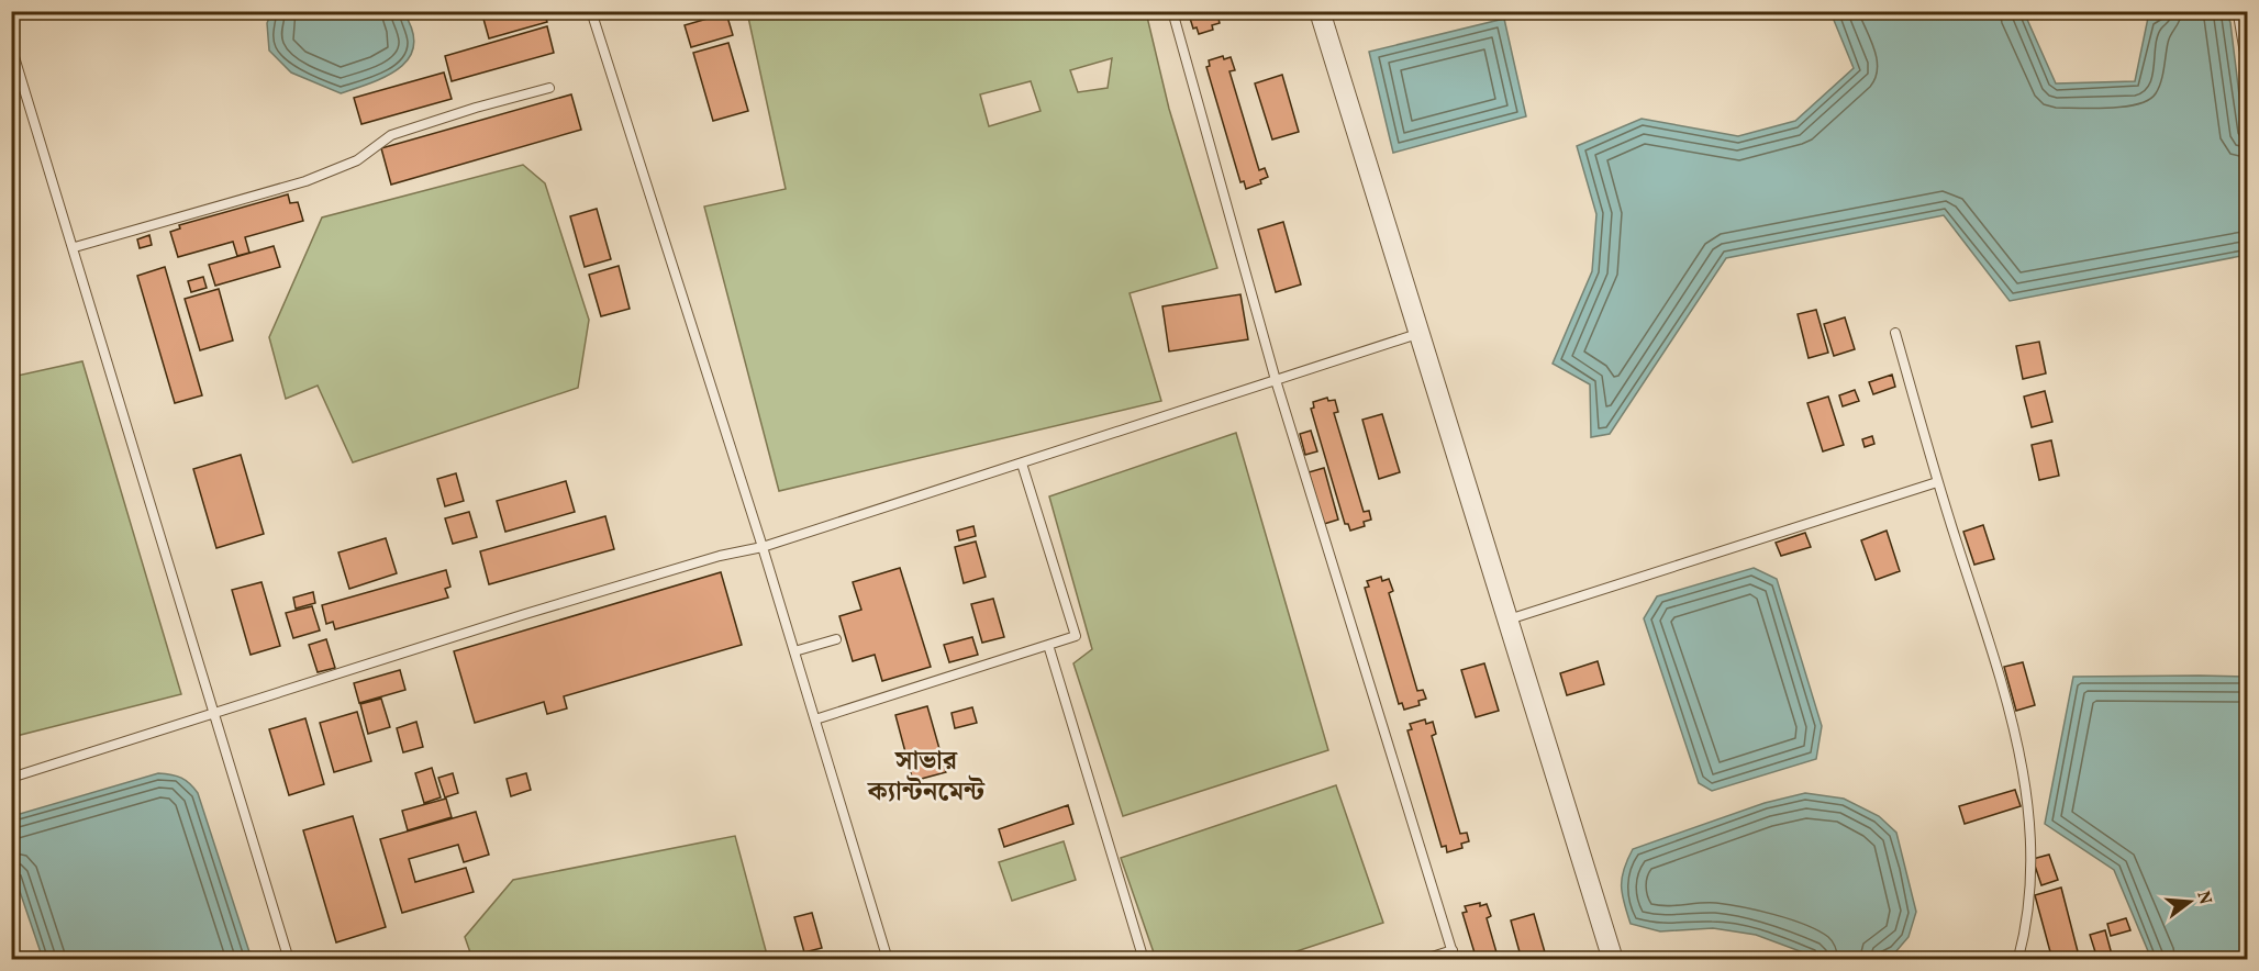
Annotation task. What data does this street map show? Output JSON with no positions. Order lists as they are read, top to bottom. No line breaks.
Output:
{"districts":["সাভার ক্যান্টনমেন্ট"],"north":"right"}
